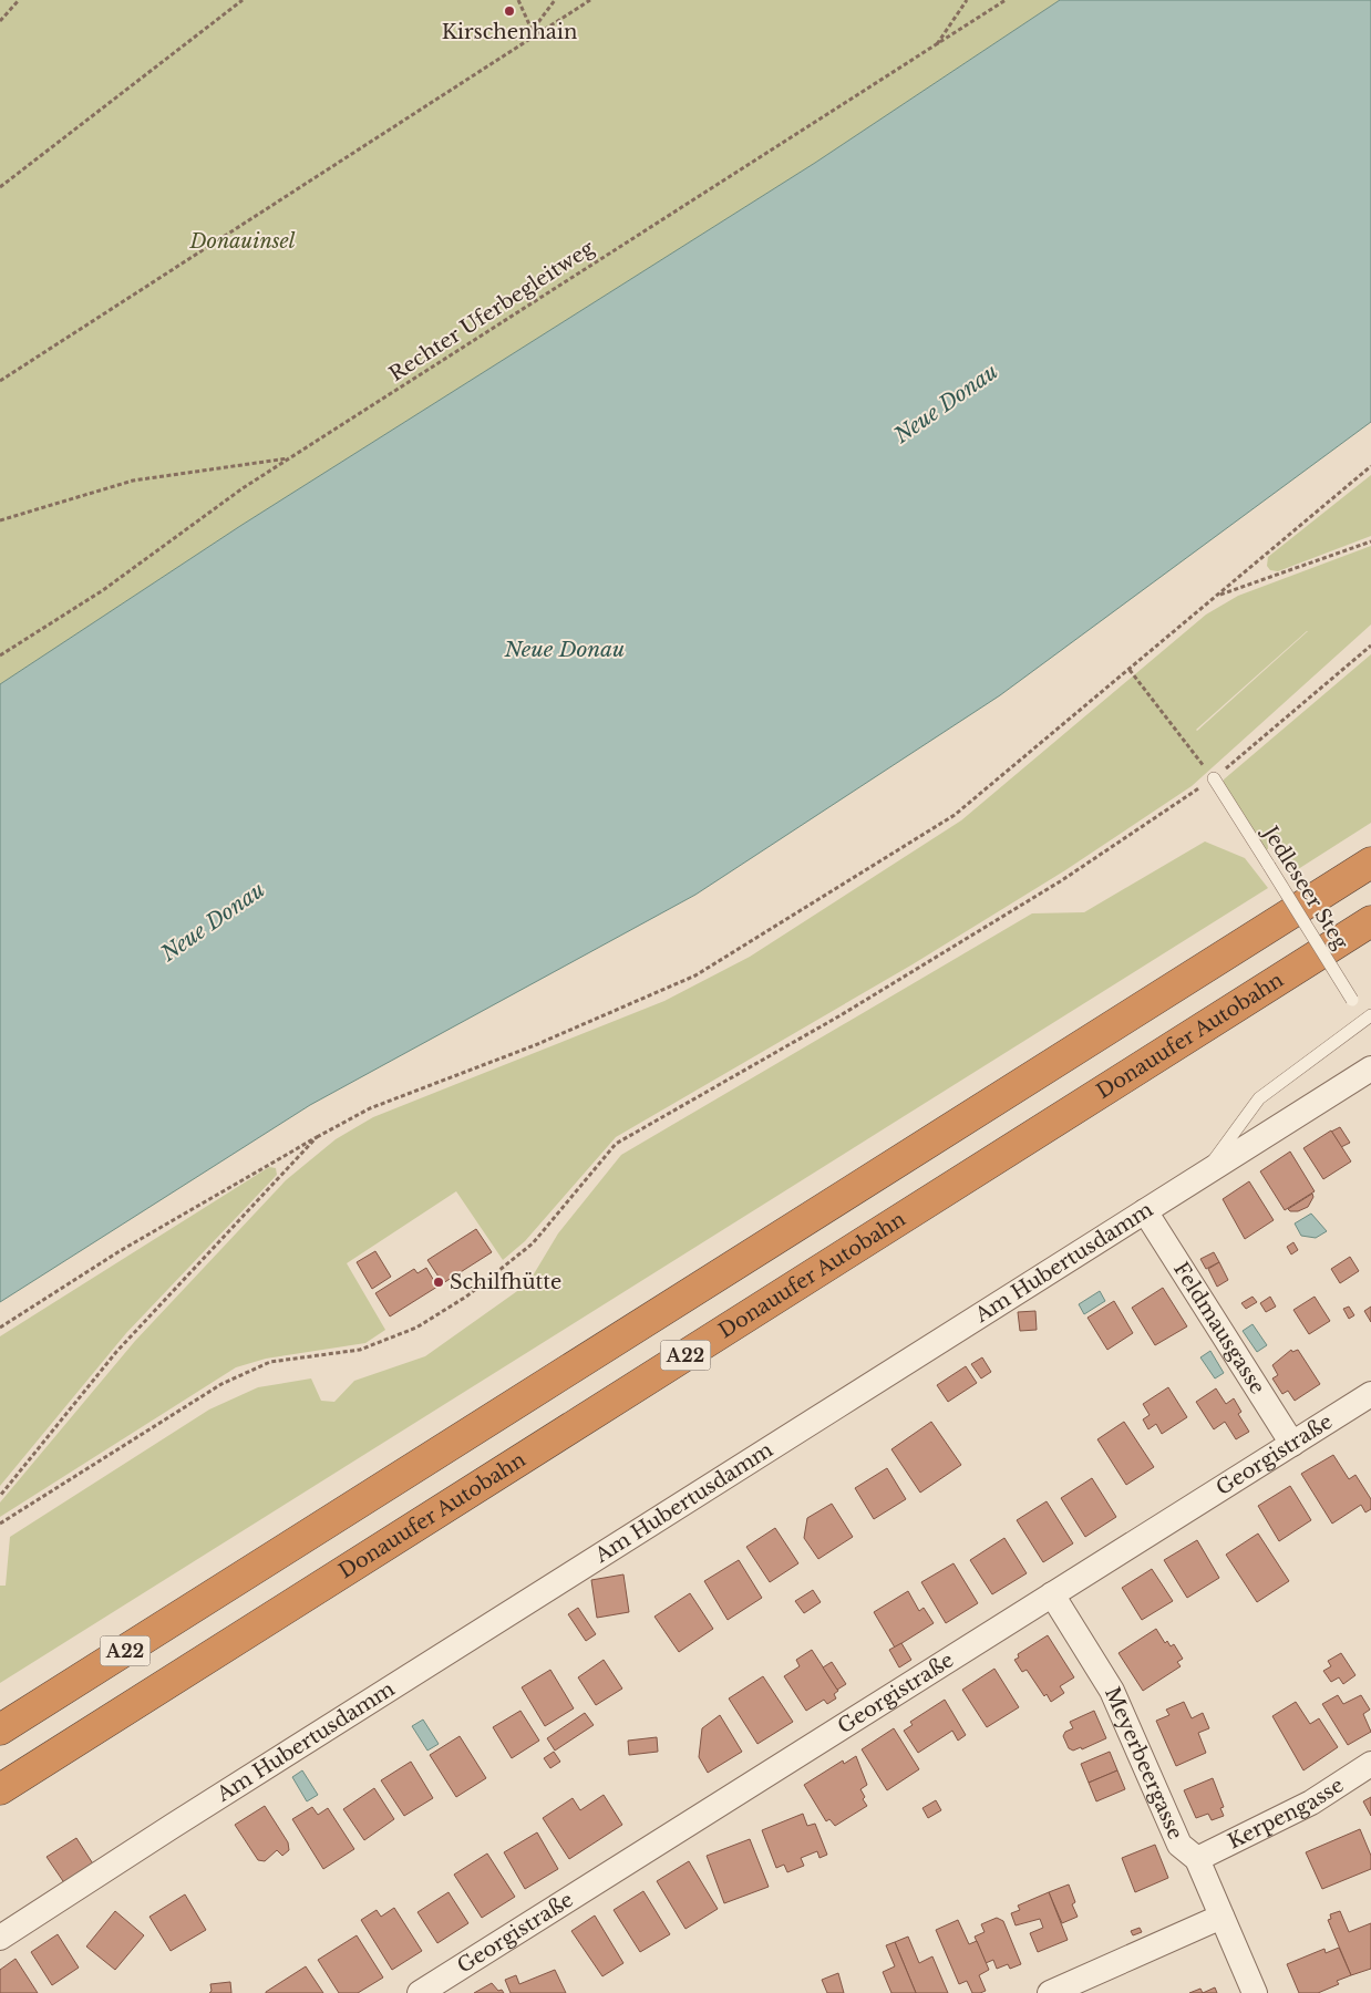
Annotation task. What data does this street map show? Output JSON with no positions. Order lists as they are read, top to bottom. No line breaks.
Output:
{"streets":{"highway":["Donauufer Autobahn","A22"],"street":["Am Hubertusdamm","Feldmausgasse","Georgistraße","Meyerbeergasse","Kerpengasse"],"lane":["Jedleseer Steg"],"path":["Rechter Uferbegleitweg"]},"crossings":[["Am Hubertusdamm","Feldmausgasse"],["Feldmausgasse","Georgistraße"],["Georgistraße","Meyerbeergasse"],["Meyerbeergasse","Kerpengasse"]],"water":["Neue Donau"],"parks":["Donauinsel"],"places":["Kirschenhain","Schilfhütte"]}
